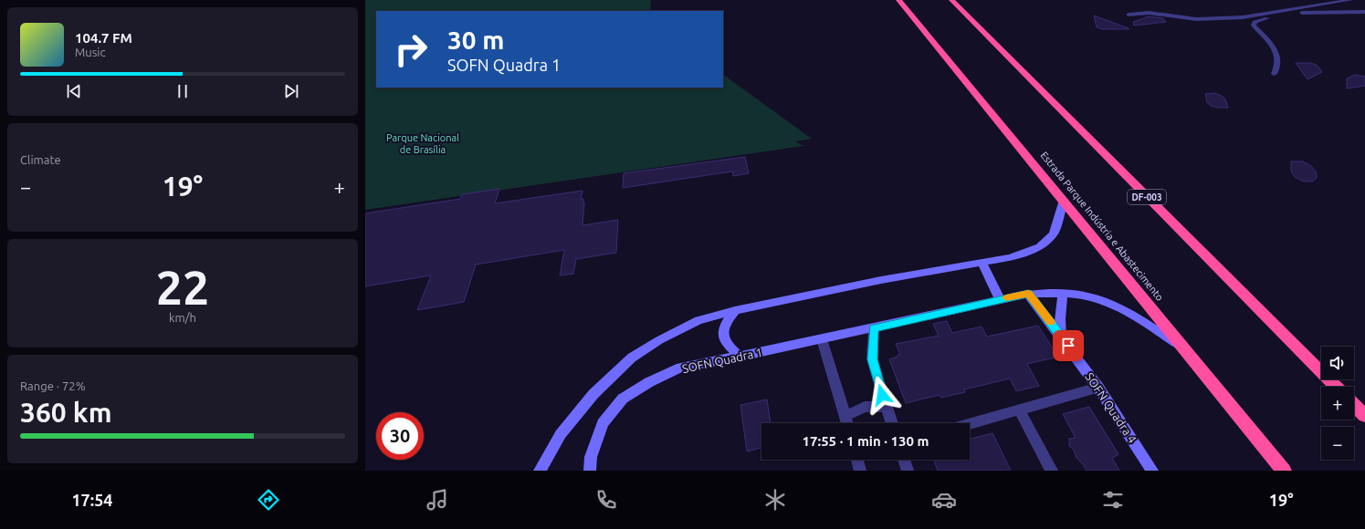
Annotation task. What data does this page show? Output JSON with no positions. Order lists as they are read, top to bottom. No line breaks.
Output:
{"streets":{"highway":["DF-003","Estrada Parque Indústria e Abastecimento"],"street":["SOFN Quadra 1","SOFN Quadra 4"]},"crossings":[["Estrada Parque Indústria e Abastecimento","SOFN Quadra 1"],["SOFN Quadra 1","SOFN Quadra 4"]],"parks":["Parque Nacional de Brasília"],"page":{"turn":["30 m","SOFN Quadra 1"],"song":["104.7 FM","Music"],"tile":["Climate",["22","km/h"],["Range · 72%","360 km"]],"heat":["−","19°","+"],"map_buttons":["+","−"],"limit":"30","trip":"17:55 · 1 min · 130 m","tabs":["17:54","19°"]}}
